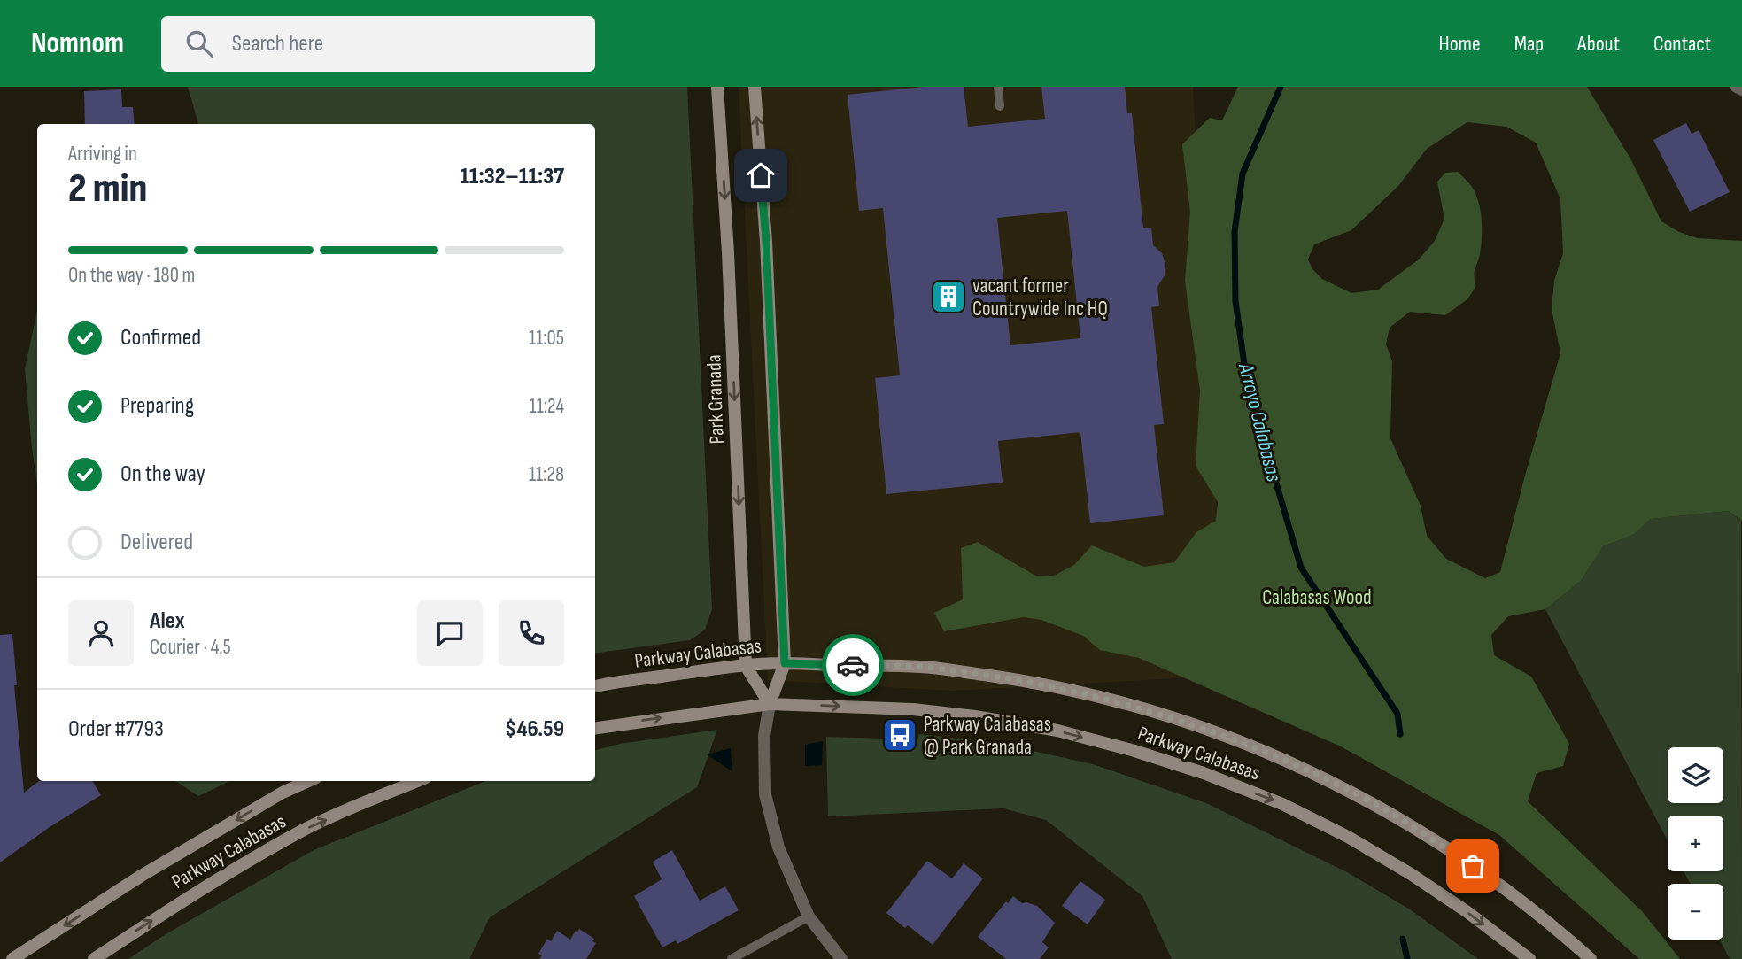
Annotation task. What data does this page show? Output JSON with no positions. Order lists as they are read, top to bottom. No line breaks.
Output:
{"streets":{"street":["Park Granada","Parkway Calabasas"]},"crossings":[["Park Granada","Parkway Calabasas"]],"water":["Arroyo Calabasas"],"parks":["Calabasas Wood"],"places":{"building":["vacant former Countrywide Inc HQ"],"bus stop":["Parkway Calabasas @ Park Granada"]},"page":{"header":"Nomnom","search":"Search here","nav":["Home","Map","About","Contact"],"heading":["2 min","Arriving in","11:32–11:37"],"panel":["Alex","Courier · 4.5","Order #7793","$46.59"],"bar":"On the way · 180 m","list":[["Confirmed","11:05"],["Preparing","11:24"],["On the way","11:28"],"Delivered"],"map_buttons":["+","−"]}}
